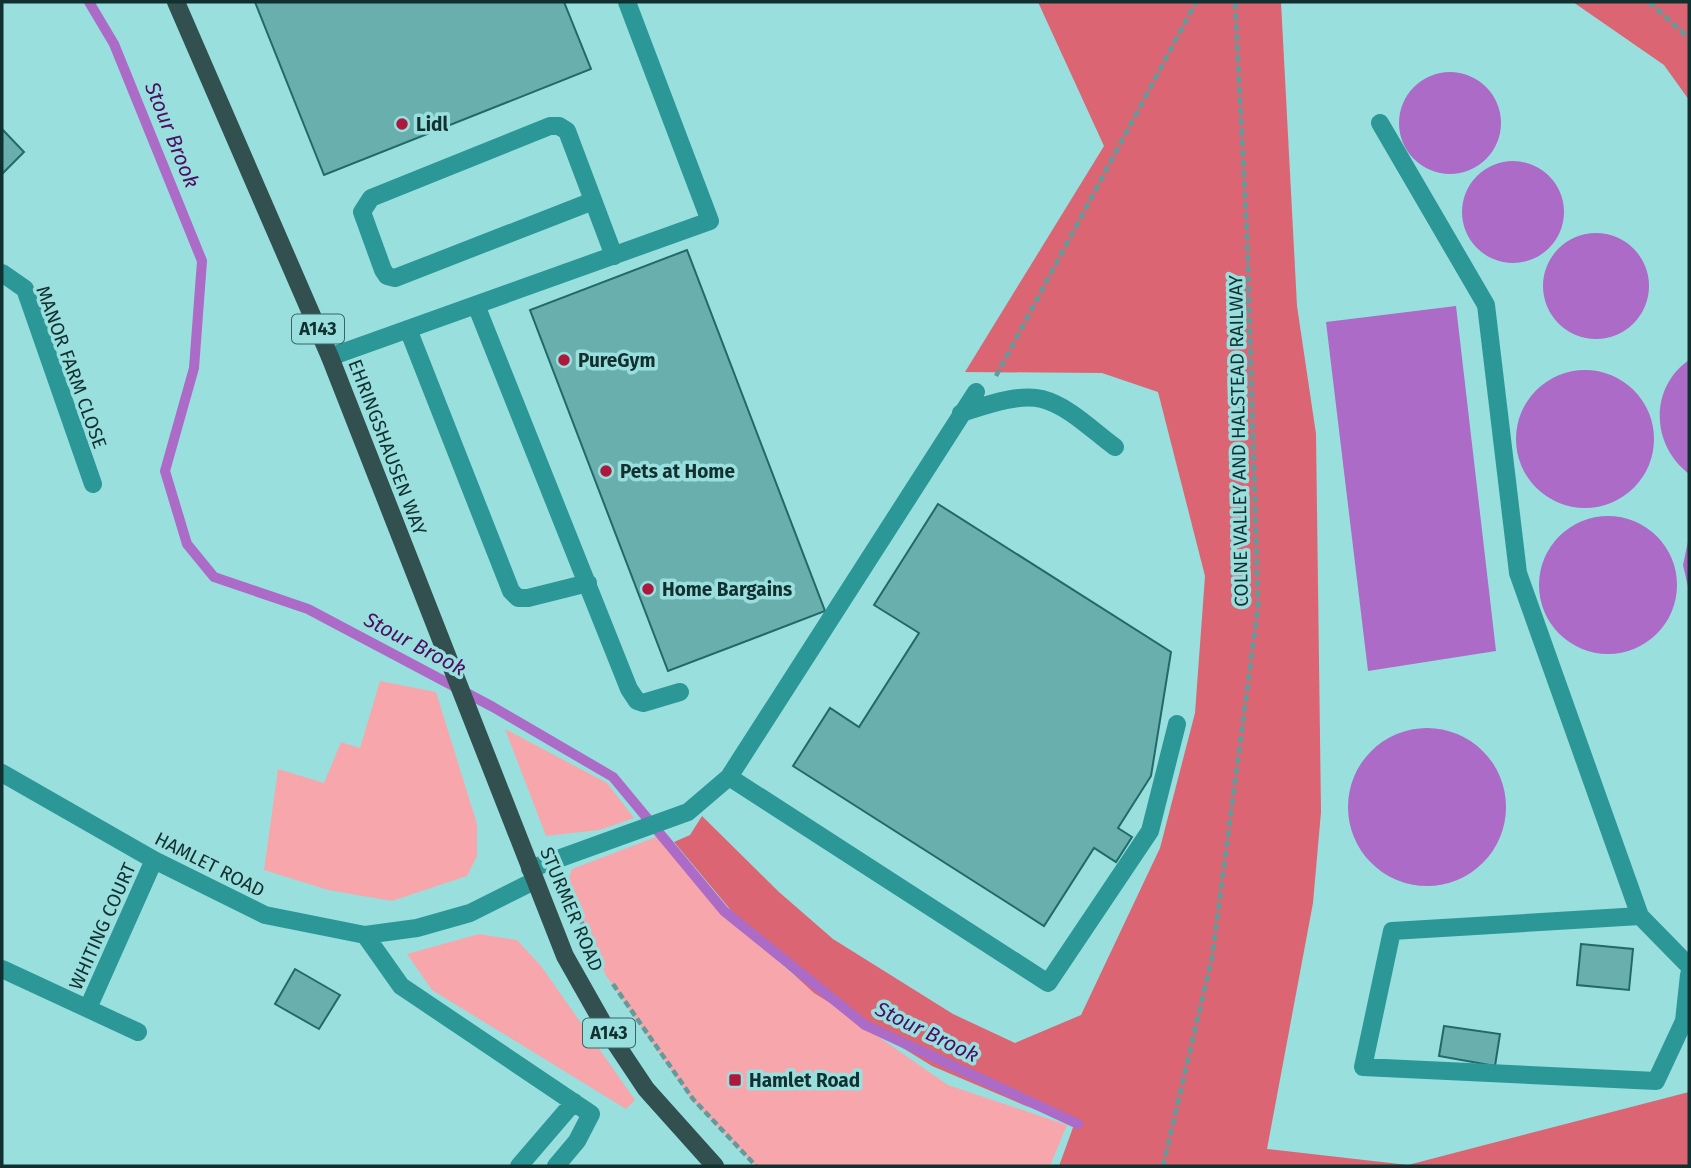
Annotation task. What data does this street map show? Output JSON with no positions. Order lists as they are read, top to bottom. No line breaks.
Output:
{"streets":{"main road":["A143","EHRINGSHAUSEN WAY","STURMER ROAD"],"street":["MANOR FARM CLOSE","HAMLET ROAD","WHITING COURT"],"path":["COLNE VALLEY AND HALSTEAD RAILWAY"]},"crossings":[["EHRINGSHAUSEN WAY","STURMER ROAD"],["HAMLET ROAD","STURMER ROAD"],["HAMLET ROAD","WHITING COURT"]],"water":["Stour Brook"],"places":{"other":["Lidl","PureGym","Pets at Home","Home Bargains"],"transit":["Hamlet Road"]}}
